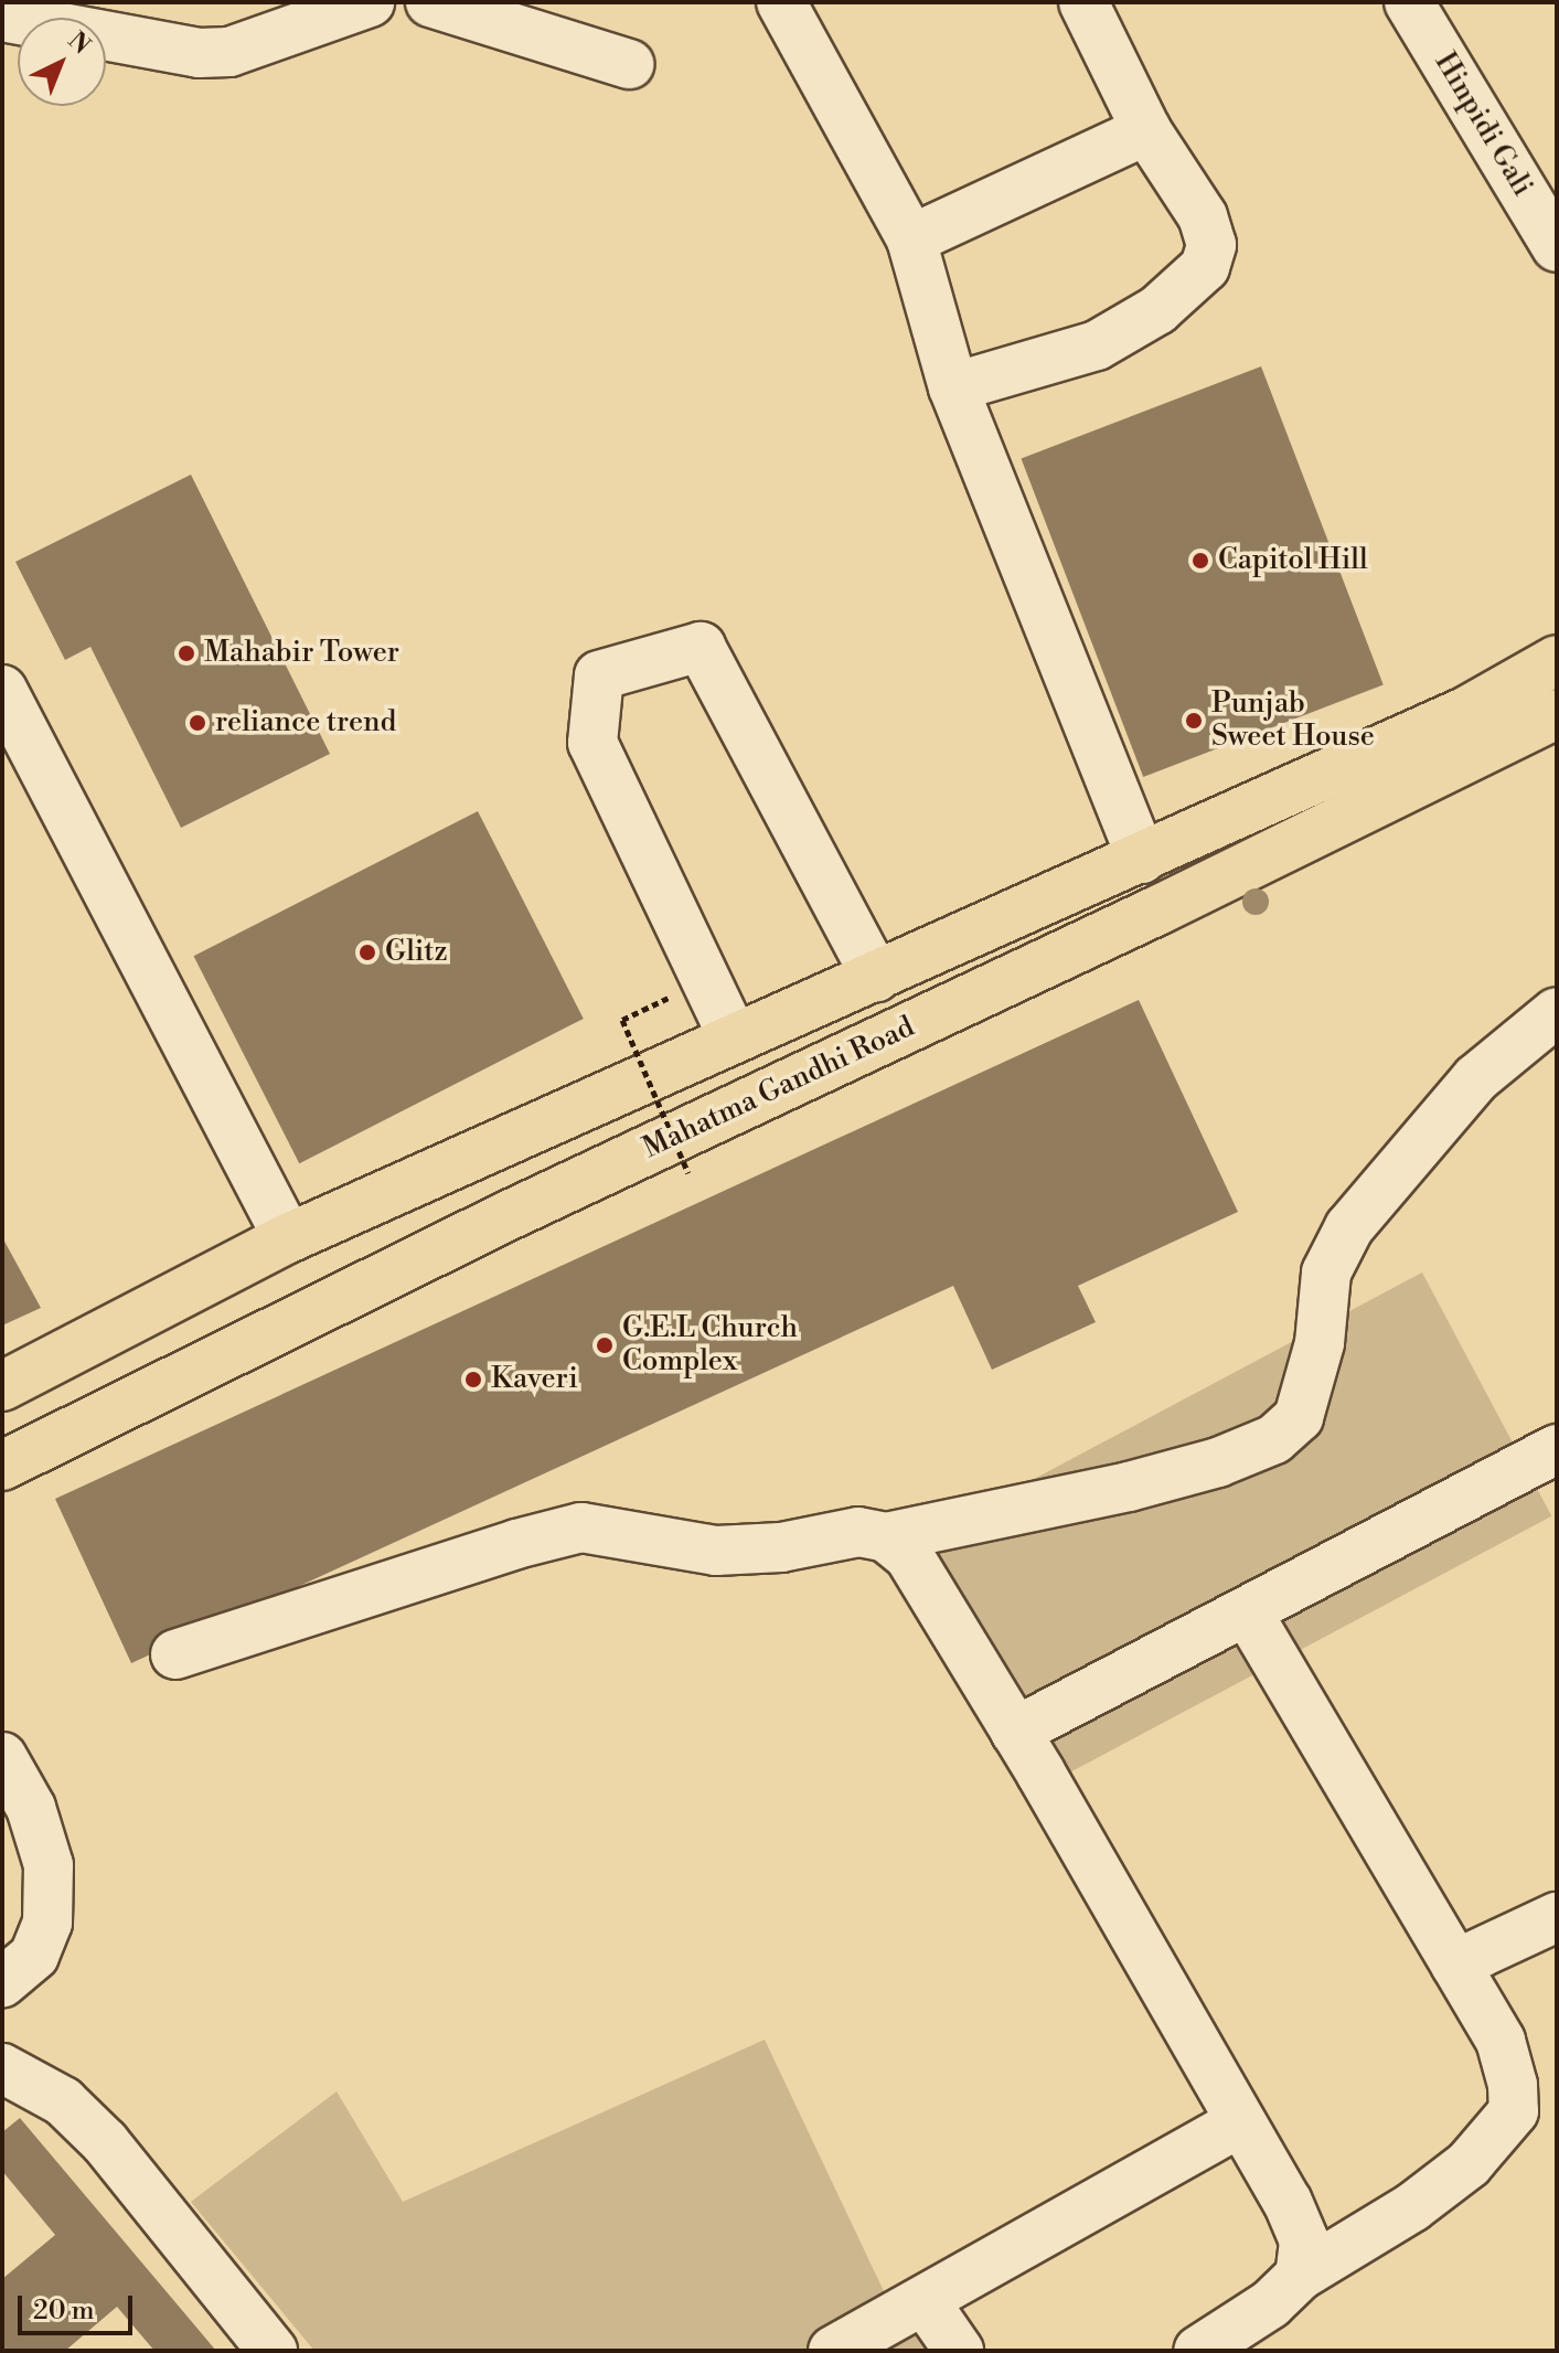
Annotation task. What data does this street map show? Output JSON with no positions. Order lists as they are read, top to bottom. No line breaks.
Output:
{"streets":{"main road":["Mahatma Gandhi Road"],"street":["Hinpidi Gali"]},"places":["Capitol Hill","Mahabir Tower","Punjab Sweet House","reliance trend","Glitz","G.E.L Church Complex","Kaveri"],"scale_bar":"20 m","north":"top right"}
